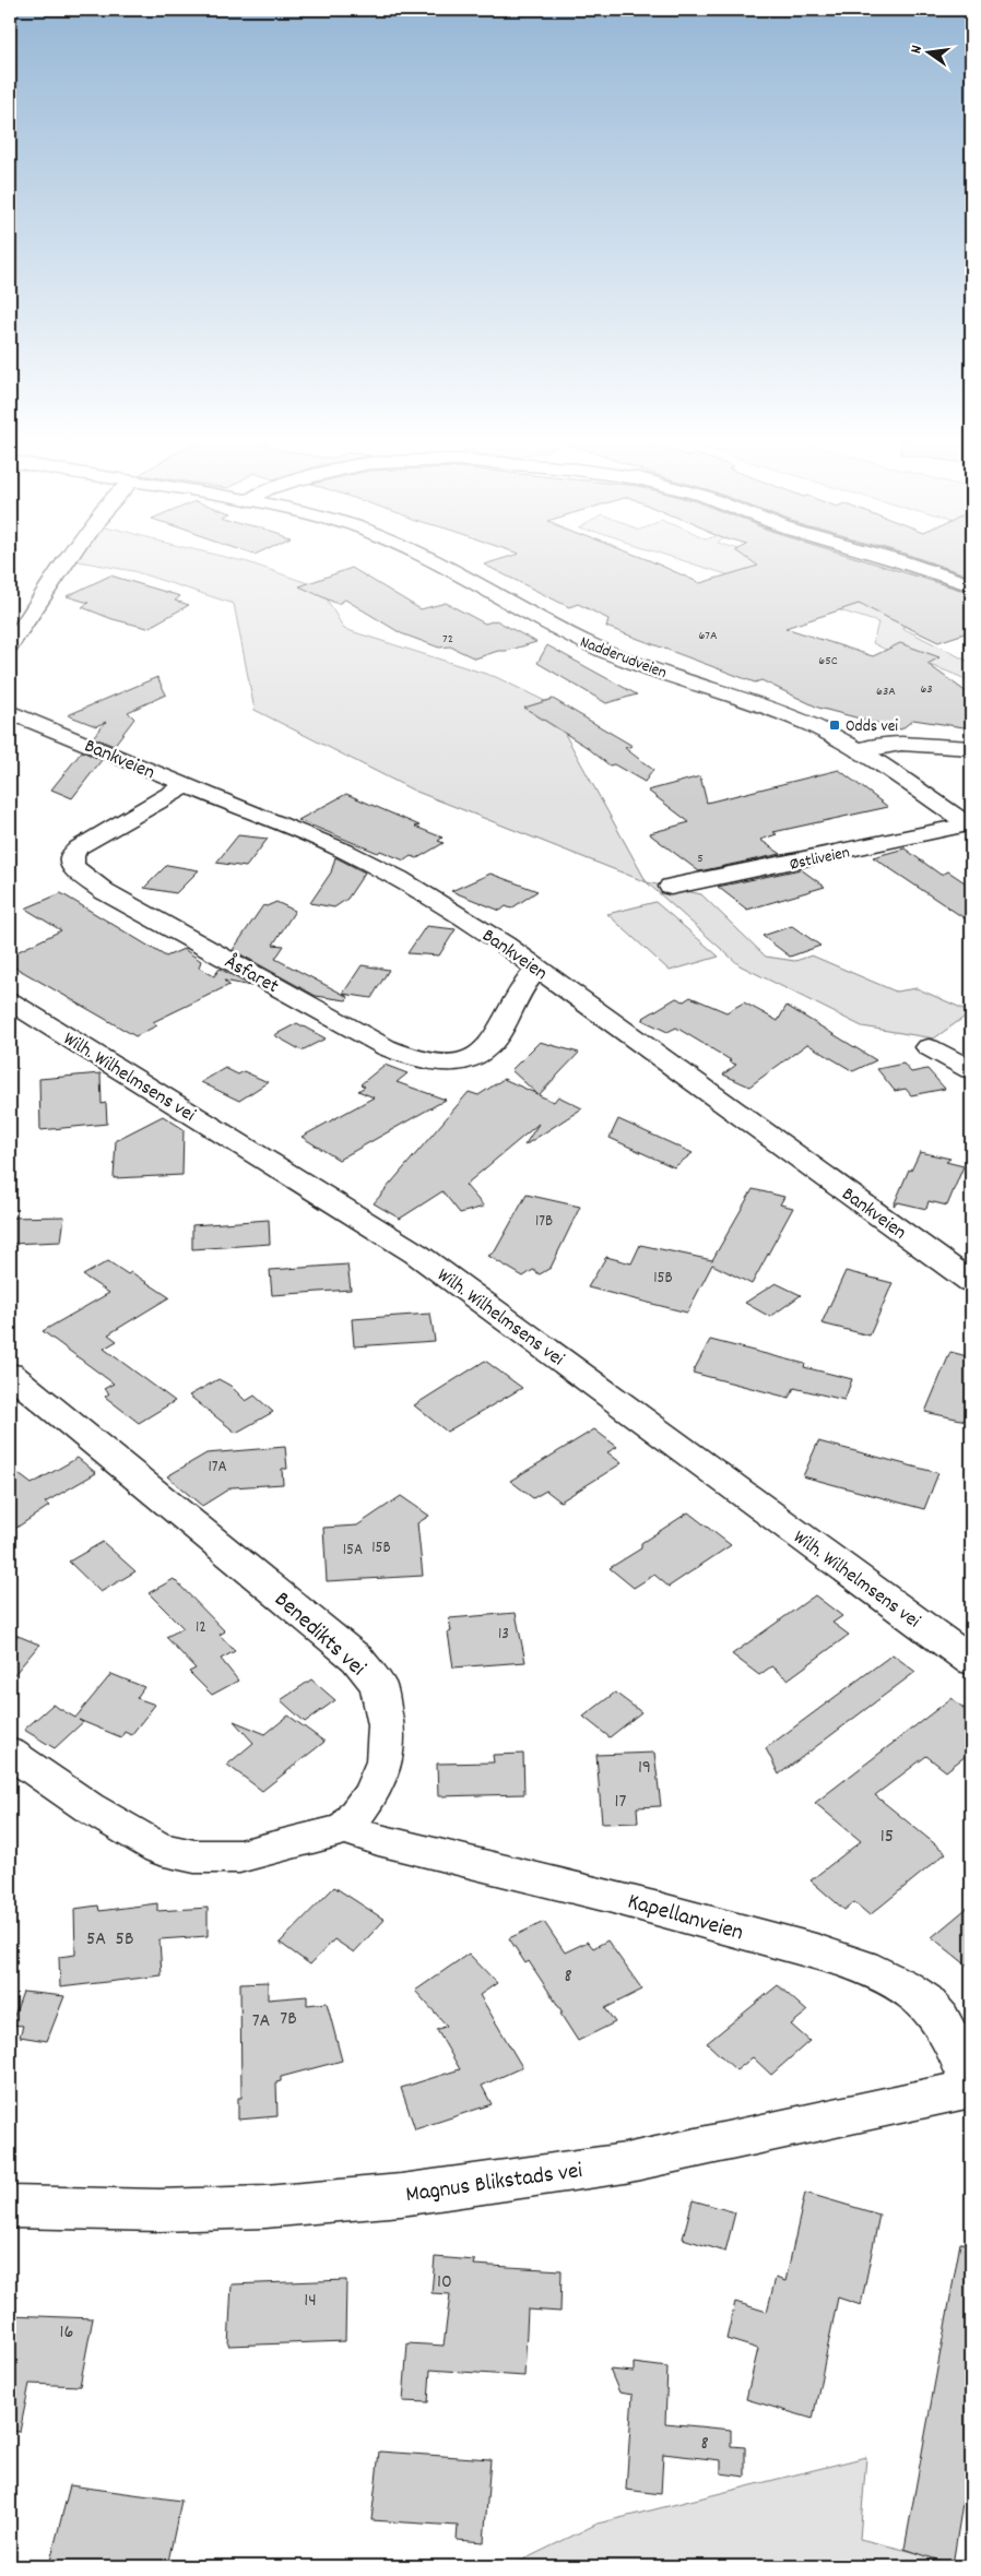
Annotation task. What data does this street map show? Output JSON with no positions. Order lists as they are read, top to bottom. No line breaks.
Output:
{"streets":{"street":["Nadderudveien","Bankveien","Østliveien","Åsfaret","Wilh. Wilhelmsens vei","Benedikts vei","Kapellanveien","Magnus Blikstads vei"]},"crossings":[["Nadderudveien","Østliveien"],["Bankveien","Åsfaret"],["Benedikts vei","Kapellanveien"]],"places":{"transit":["Odds vei"]},"house_numbers":["67A","72","65C","63","63A","5","17B","15B","17A","15B","15A","12","13","19","17","15","5A","5B","8","7B","7A","10","14","16","8"],"north":"left"}
